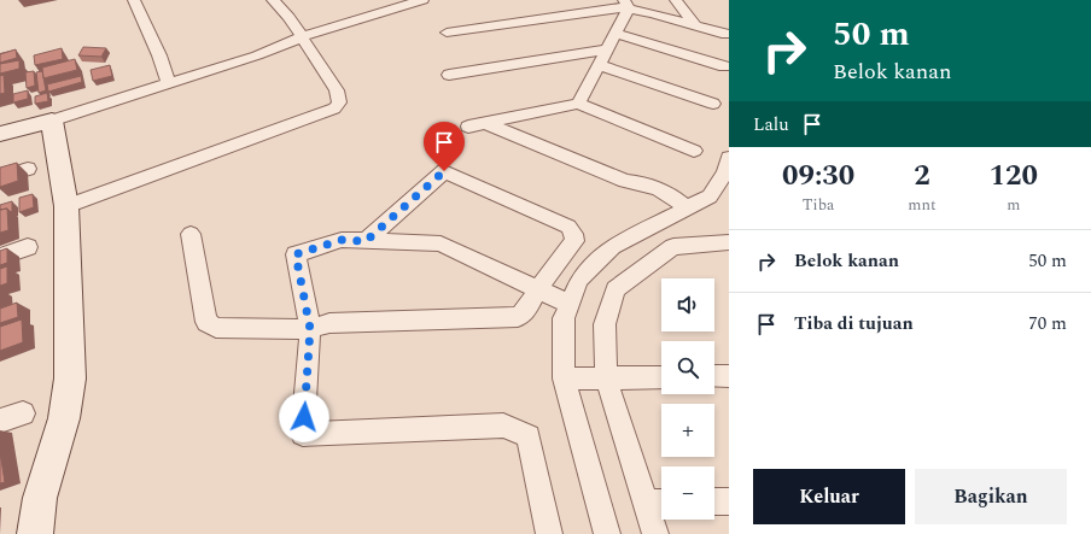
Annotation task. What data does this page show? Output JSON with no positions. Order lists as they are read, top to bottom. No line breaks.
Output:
{"page":{"turn":["50 m","Belok kanan"],"then":"Lalu","eta":["09:30","Tiba","2","mnt","120","m"],"list":[{"name":"Belok kanan","value":"50 m"},{"name":"Tiba di tujuan","value":"70 m"}],"map_buttons":["+","−"],"buttons":["Keluar","Bagikan"]}}
